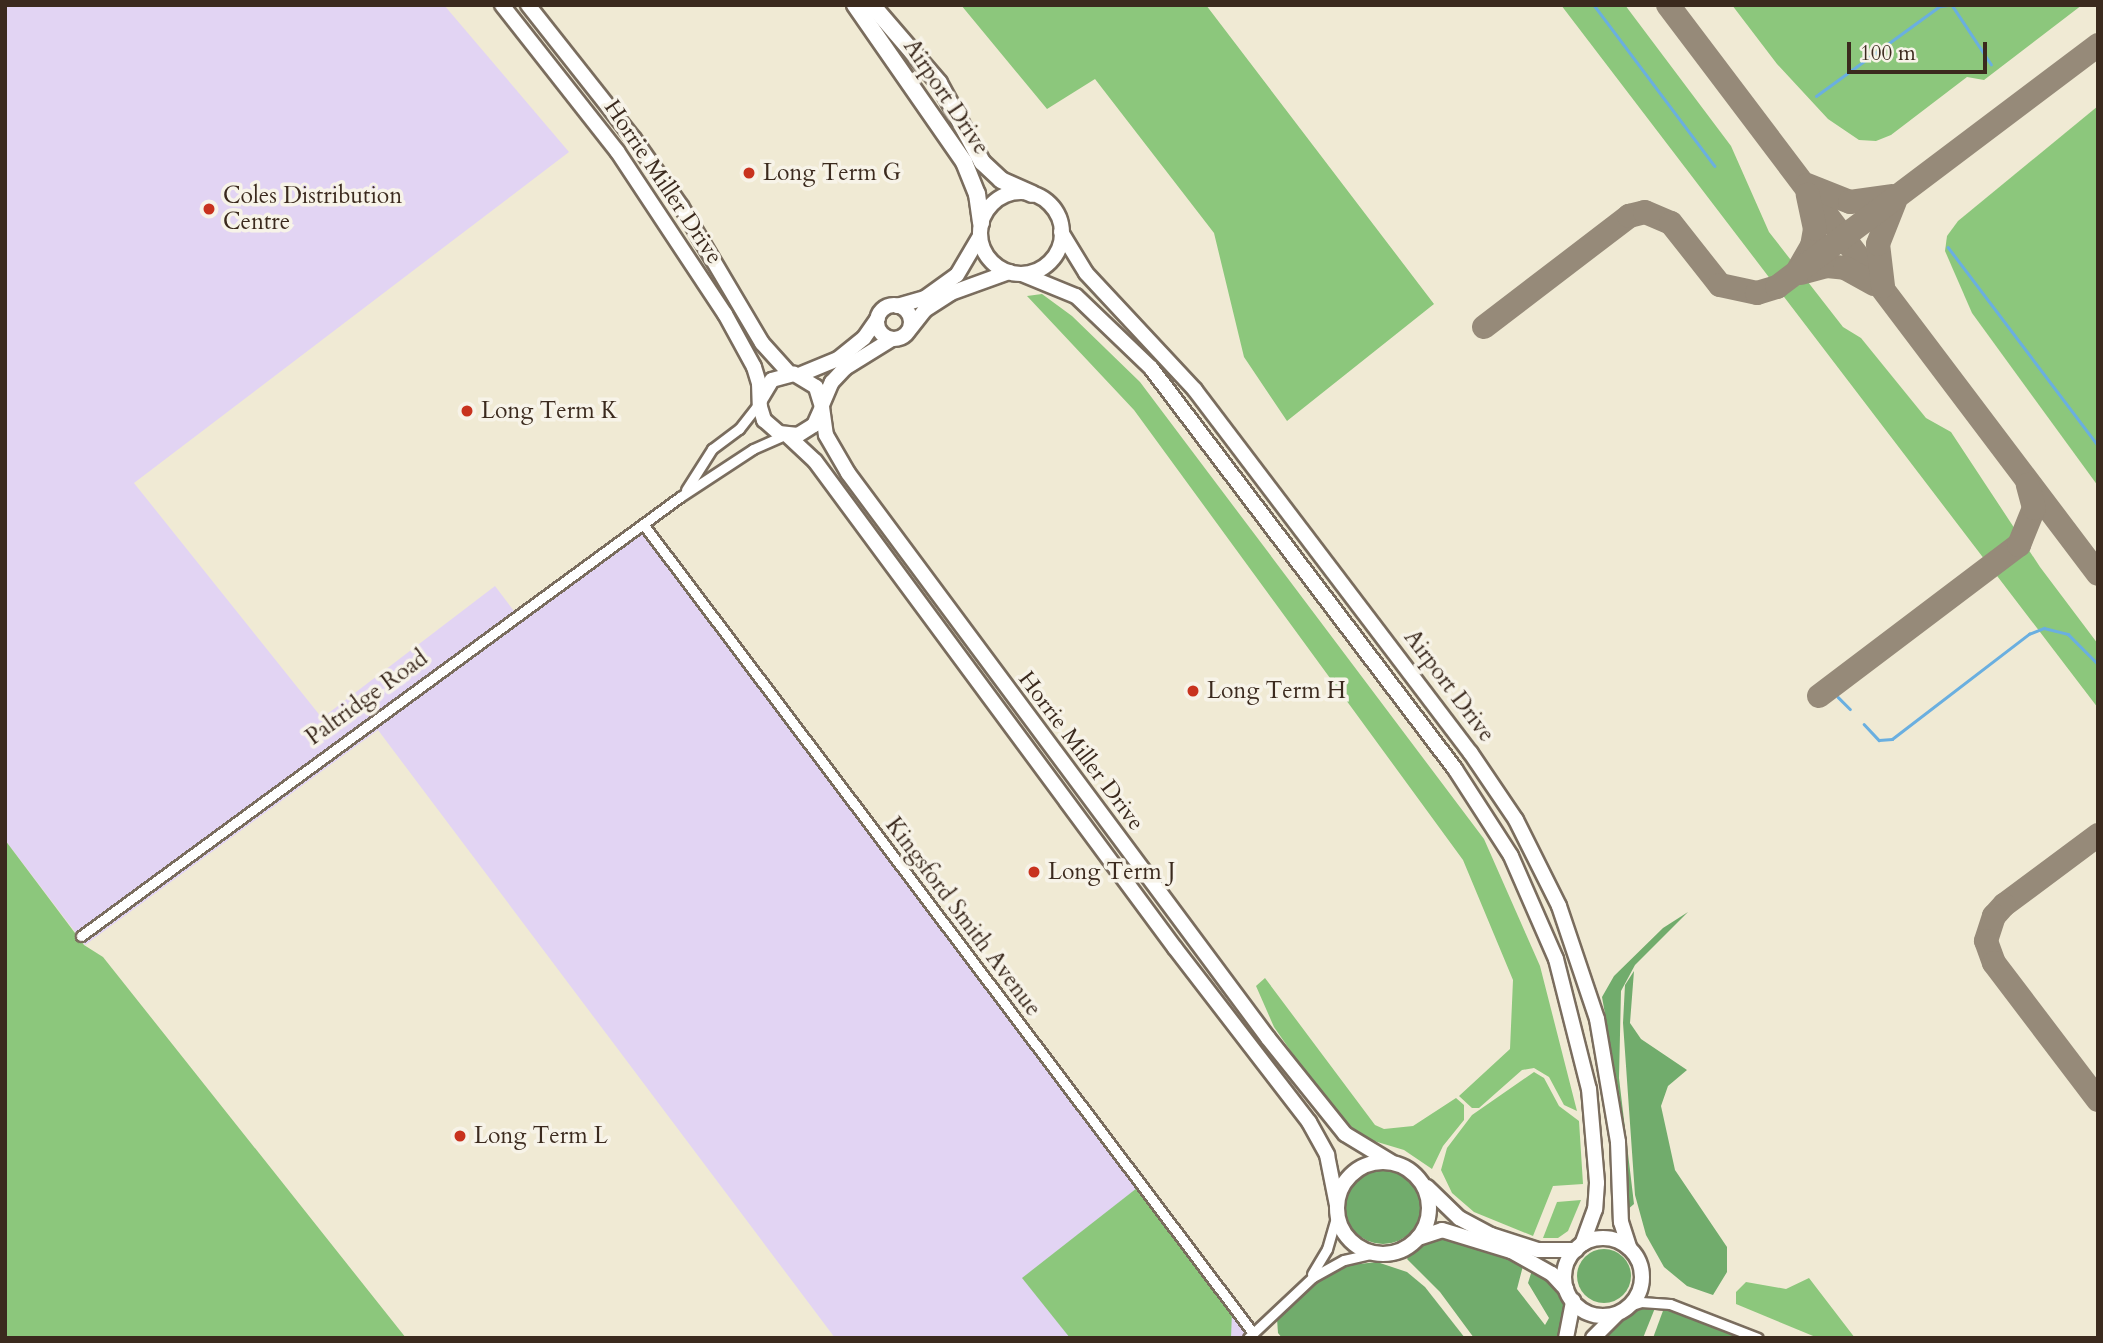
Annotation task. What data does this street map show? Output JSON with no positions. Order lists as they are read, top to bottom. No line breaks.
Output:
{"streets":{"highway":["Airport Drive"],"main road":["Horrie Miller Drive"],"street":["Paltridge Road","Kingsford Smith Avenue"]},"crossings":[["Horrie Miller Drive","Paltridge Road"],["Paltridge Road","Kingsford Smith Avenue"]],"places":["Long Term G","Coles Distribution Centre","Long Term K","Long Term H","Long Term J","Long Term L"],"scale_bar":"100 m"}
